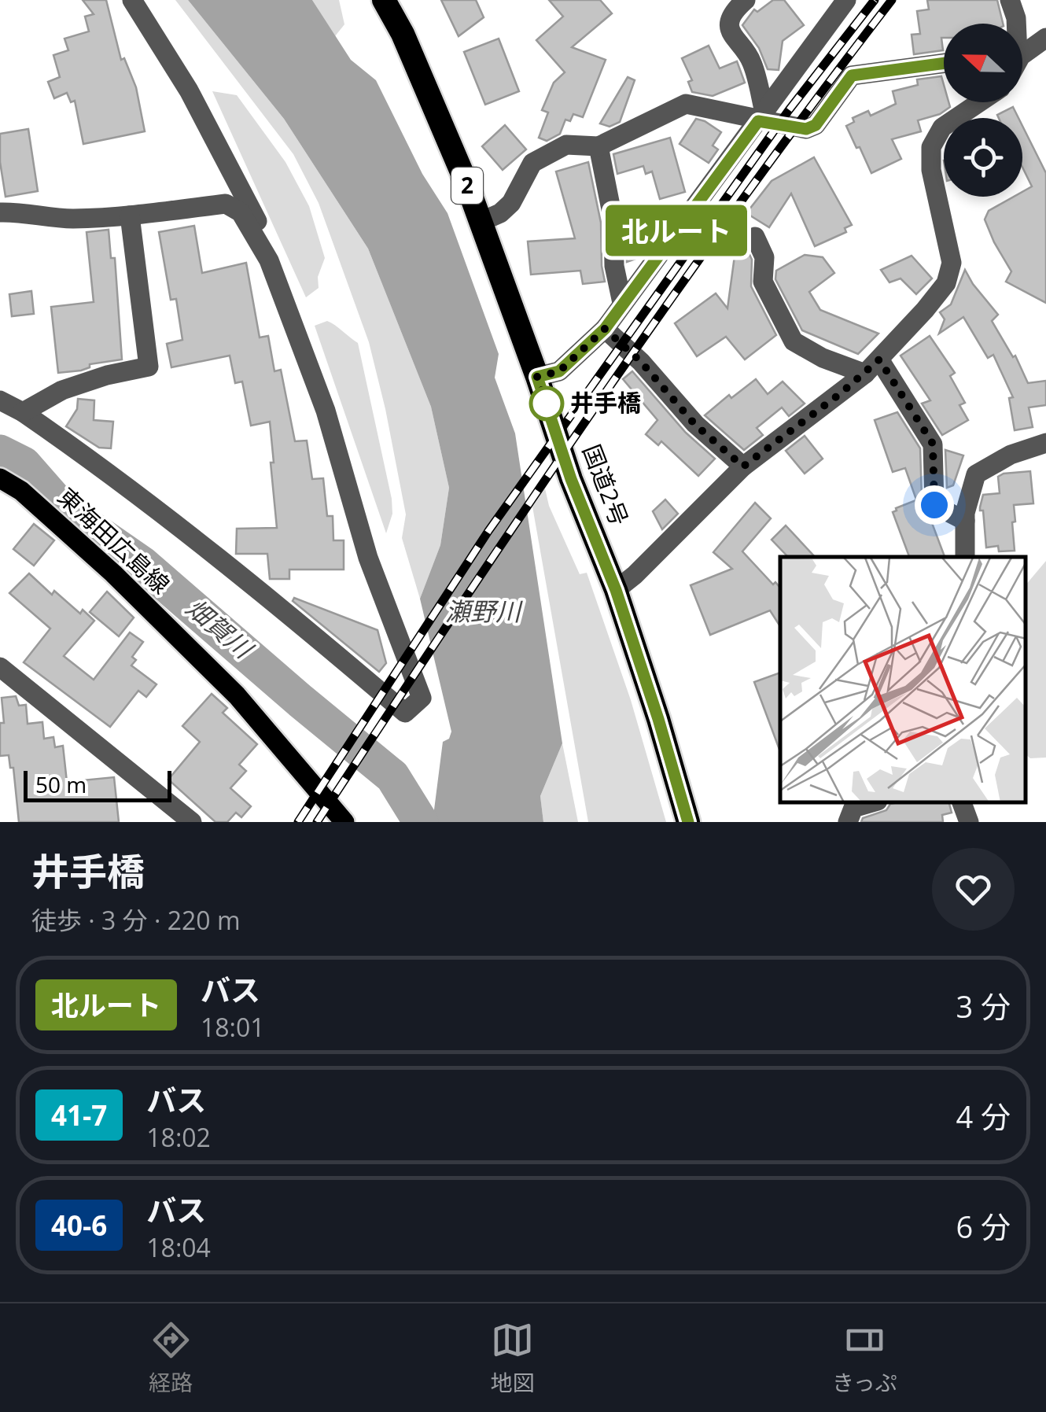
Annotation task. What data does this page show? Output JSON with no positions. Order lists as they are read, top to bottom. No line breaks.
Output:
{"streets":{"highway":["2","国道2号"],"main road":["東海田広島線"]},"water":["瀬野川","畑賀川"],"places":["井手橋"],"lines":["bus line 北ルート"],"scale_bar":"50 m","north":"left","page":{"on_map":"北ルート","scale":"50 m","heading":["井手橋","徒歩 · 3 分 · 220 m"],"list":[{"mark":"北ルート","name":"バス","note":"18:01","value":"3 分"},{"mark":"41-7","name":"バス","note":"18:02","value":"4 分"},{"mark":"40-6","name":"バス","note":"18:04","value":"6 分"}],"tabs":["経路","地図","きっぷ"]}}
